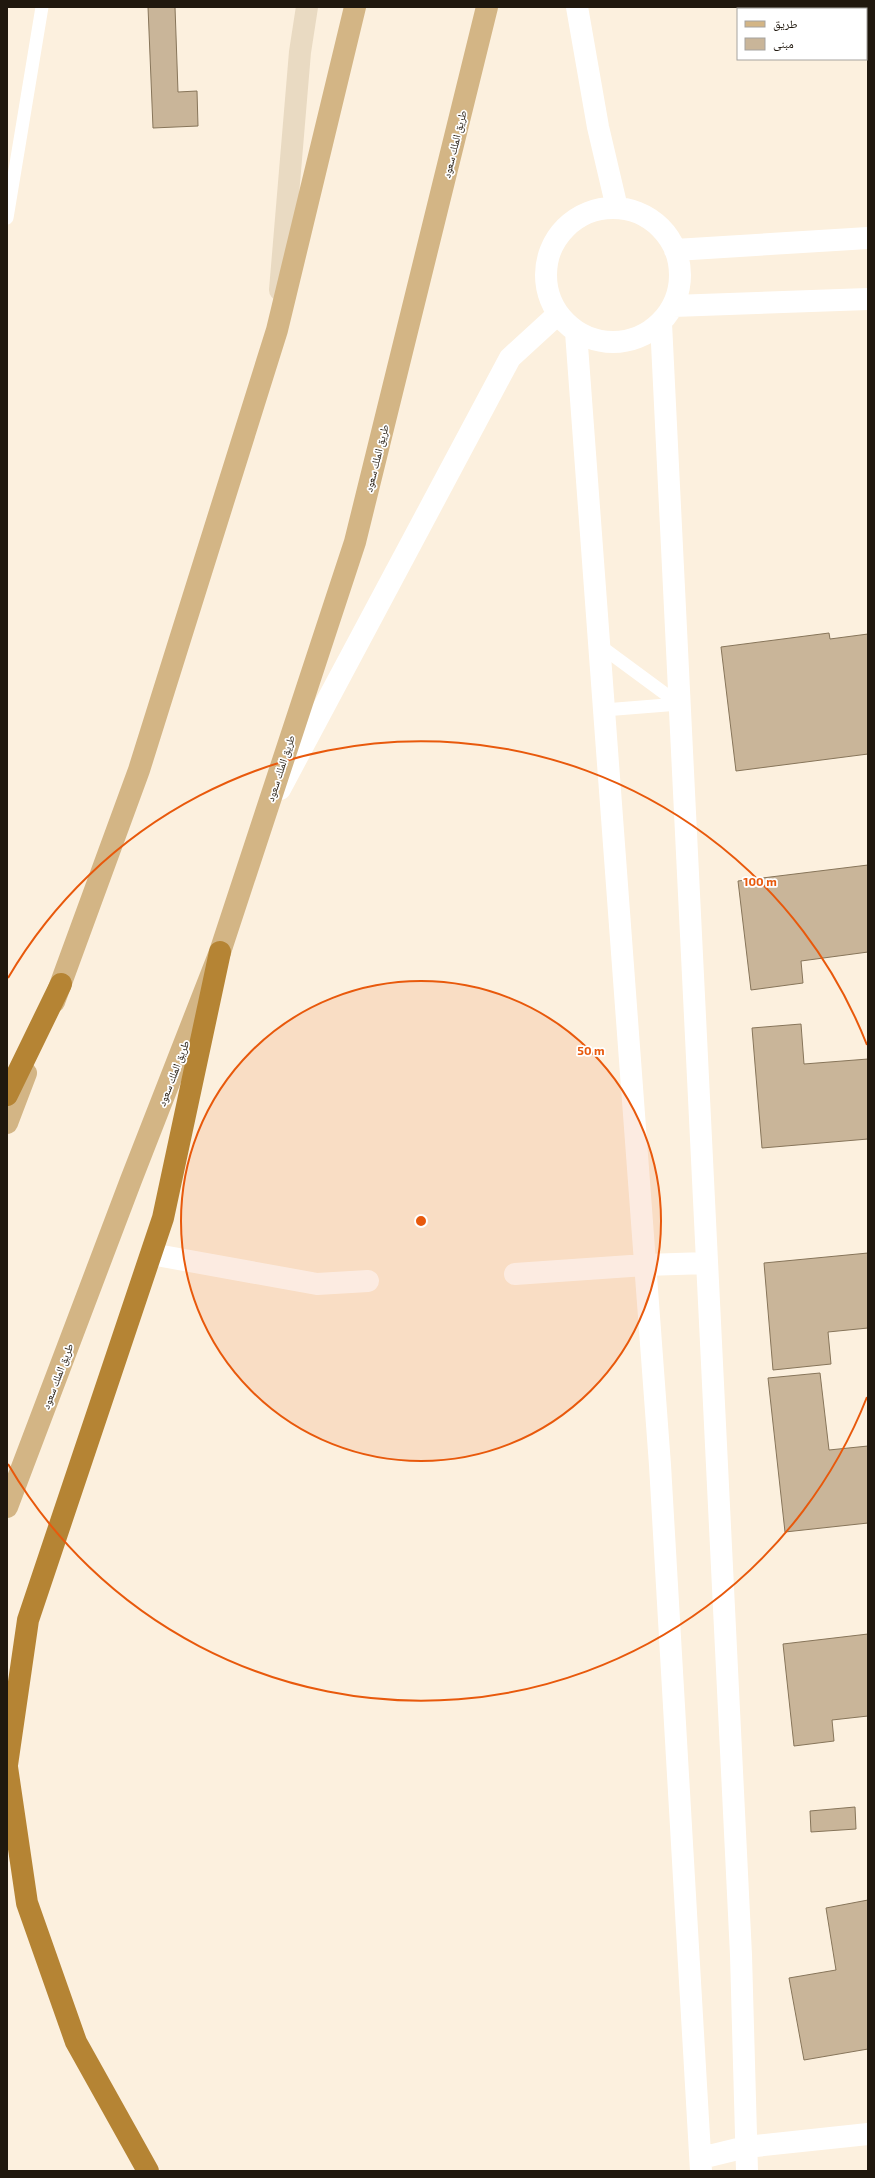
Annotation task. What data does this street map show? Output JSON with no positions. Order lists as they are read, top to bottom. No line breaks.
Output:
{"streets":{"main road":["طريق الملك سعود"]},"legend":["طريق","مبنى"],"rings":["100 m","50 m"]}
